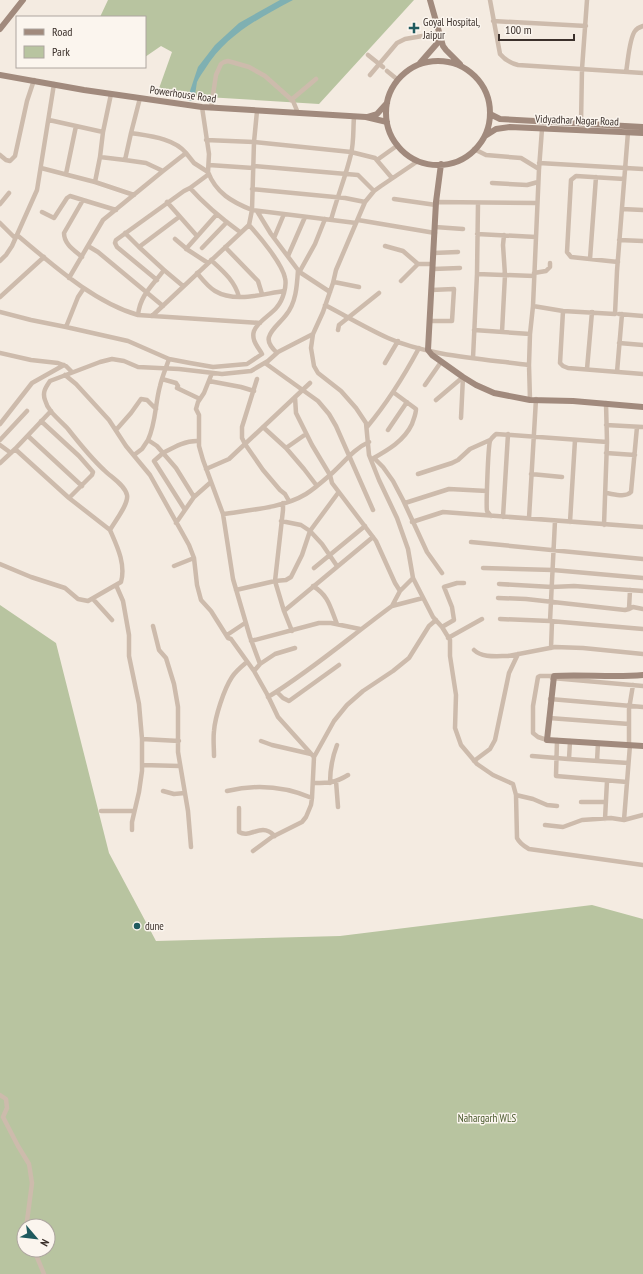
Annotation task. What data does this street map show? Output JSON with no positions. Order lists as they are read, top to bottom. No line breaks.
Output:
{"streets":{"main road":["Powerhouse Road","Vidyadhar Nagar Road"]},"parks":["Nahargarh WLS"],"places":{"health":["Goyal Hospital, Jaipur"],"other":["dune"]},"legend":["Road","Park"],"scale_bar":"100 m","north":"bottom right"}
